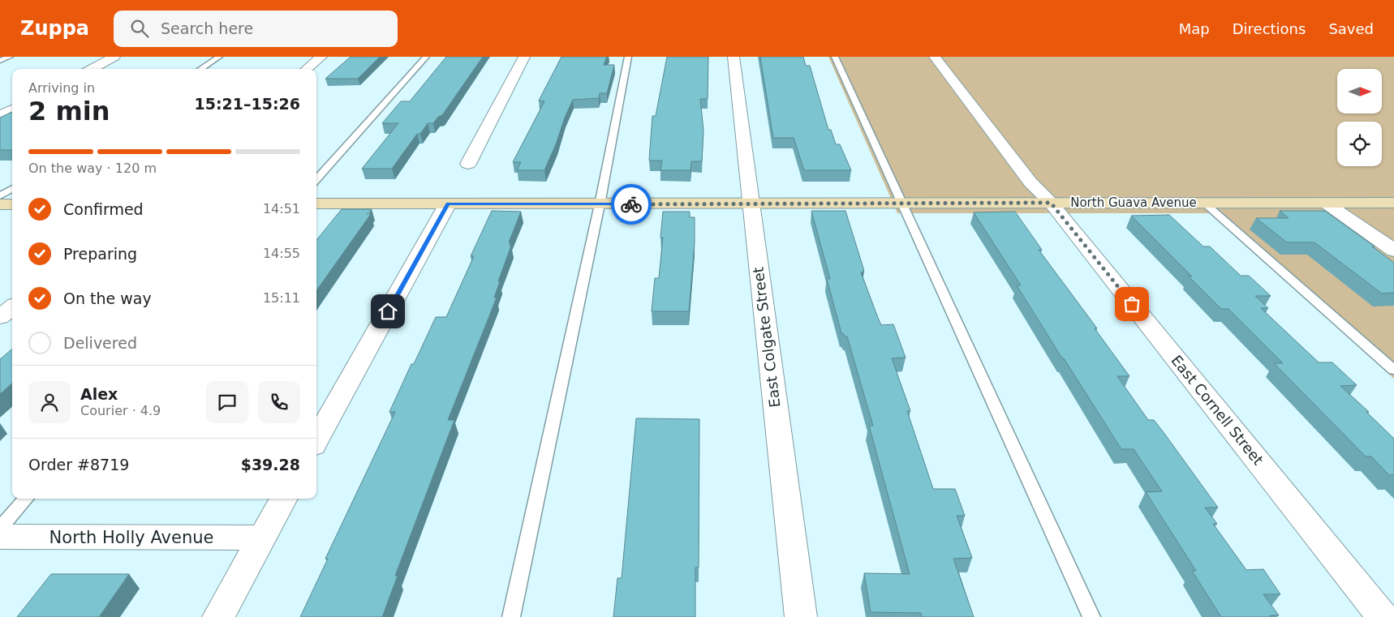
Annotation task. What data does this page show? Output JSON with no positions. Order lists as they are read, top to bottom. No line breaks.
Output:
{"streets":{"street":["North Guava Avenue","East Colgate Street","East Cornell Street","North Holly Avenue"]},"crossings":[["North Guava Avenue","East Colgate Street"],["North Guava Avenue","East Cornell Street"]],"north":"right","page":{"header":"Zuppa","search":"Search here","nav":["Map","Directions","Saved"],"heading":["2 min","Arriving in","15:21–15:26"],"panel":["Alex","Courier · 4.9","Order #8719","$39.28"],"bar":"On the way · 120 m","list":[["Confirmed","14:51"],["Preparing","14:55"],["On the way","15:11"],"Delivered"]}}
